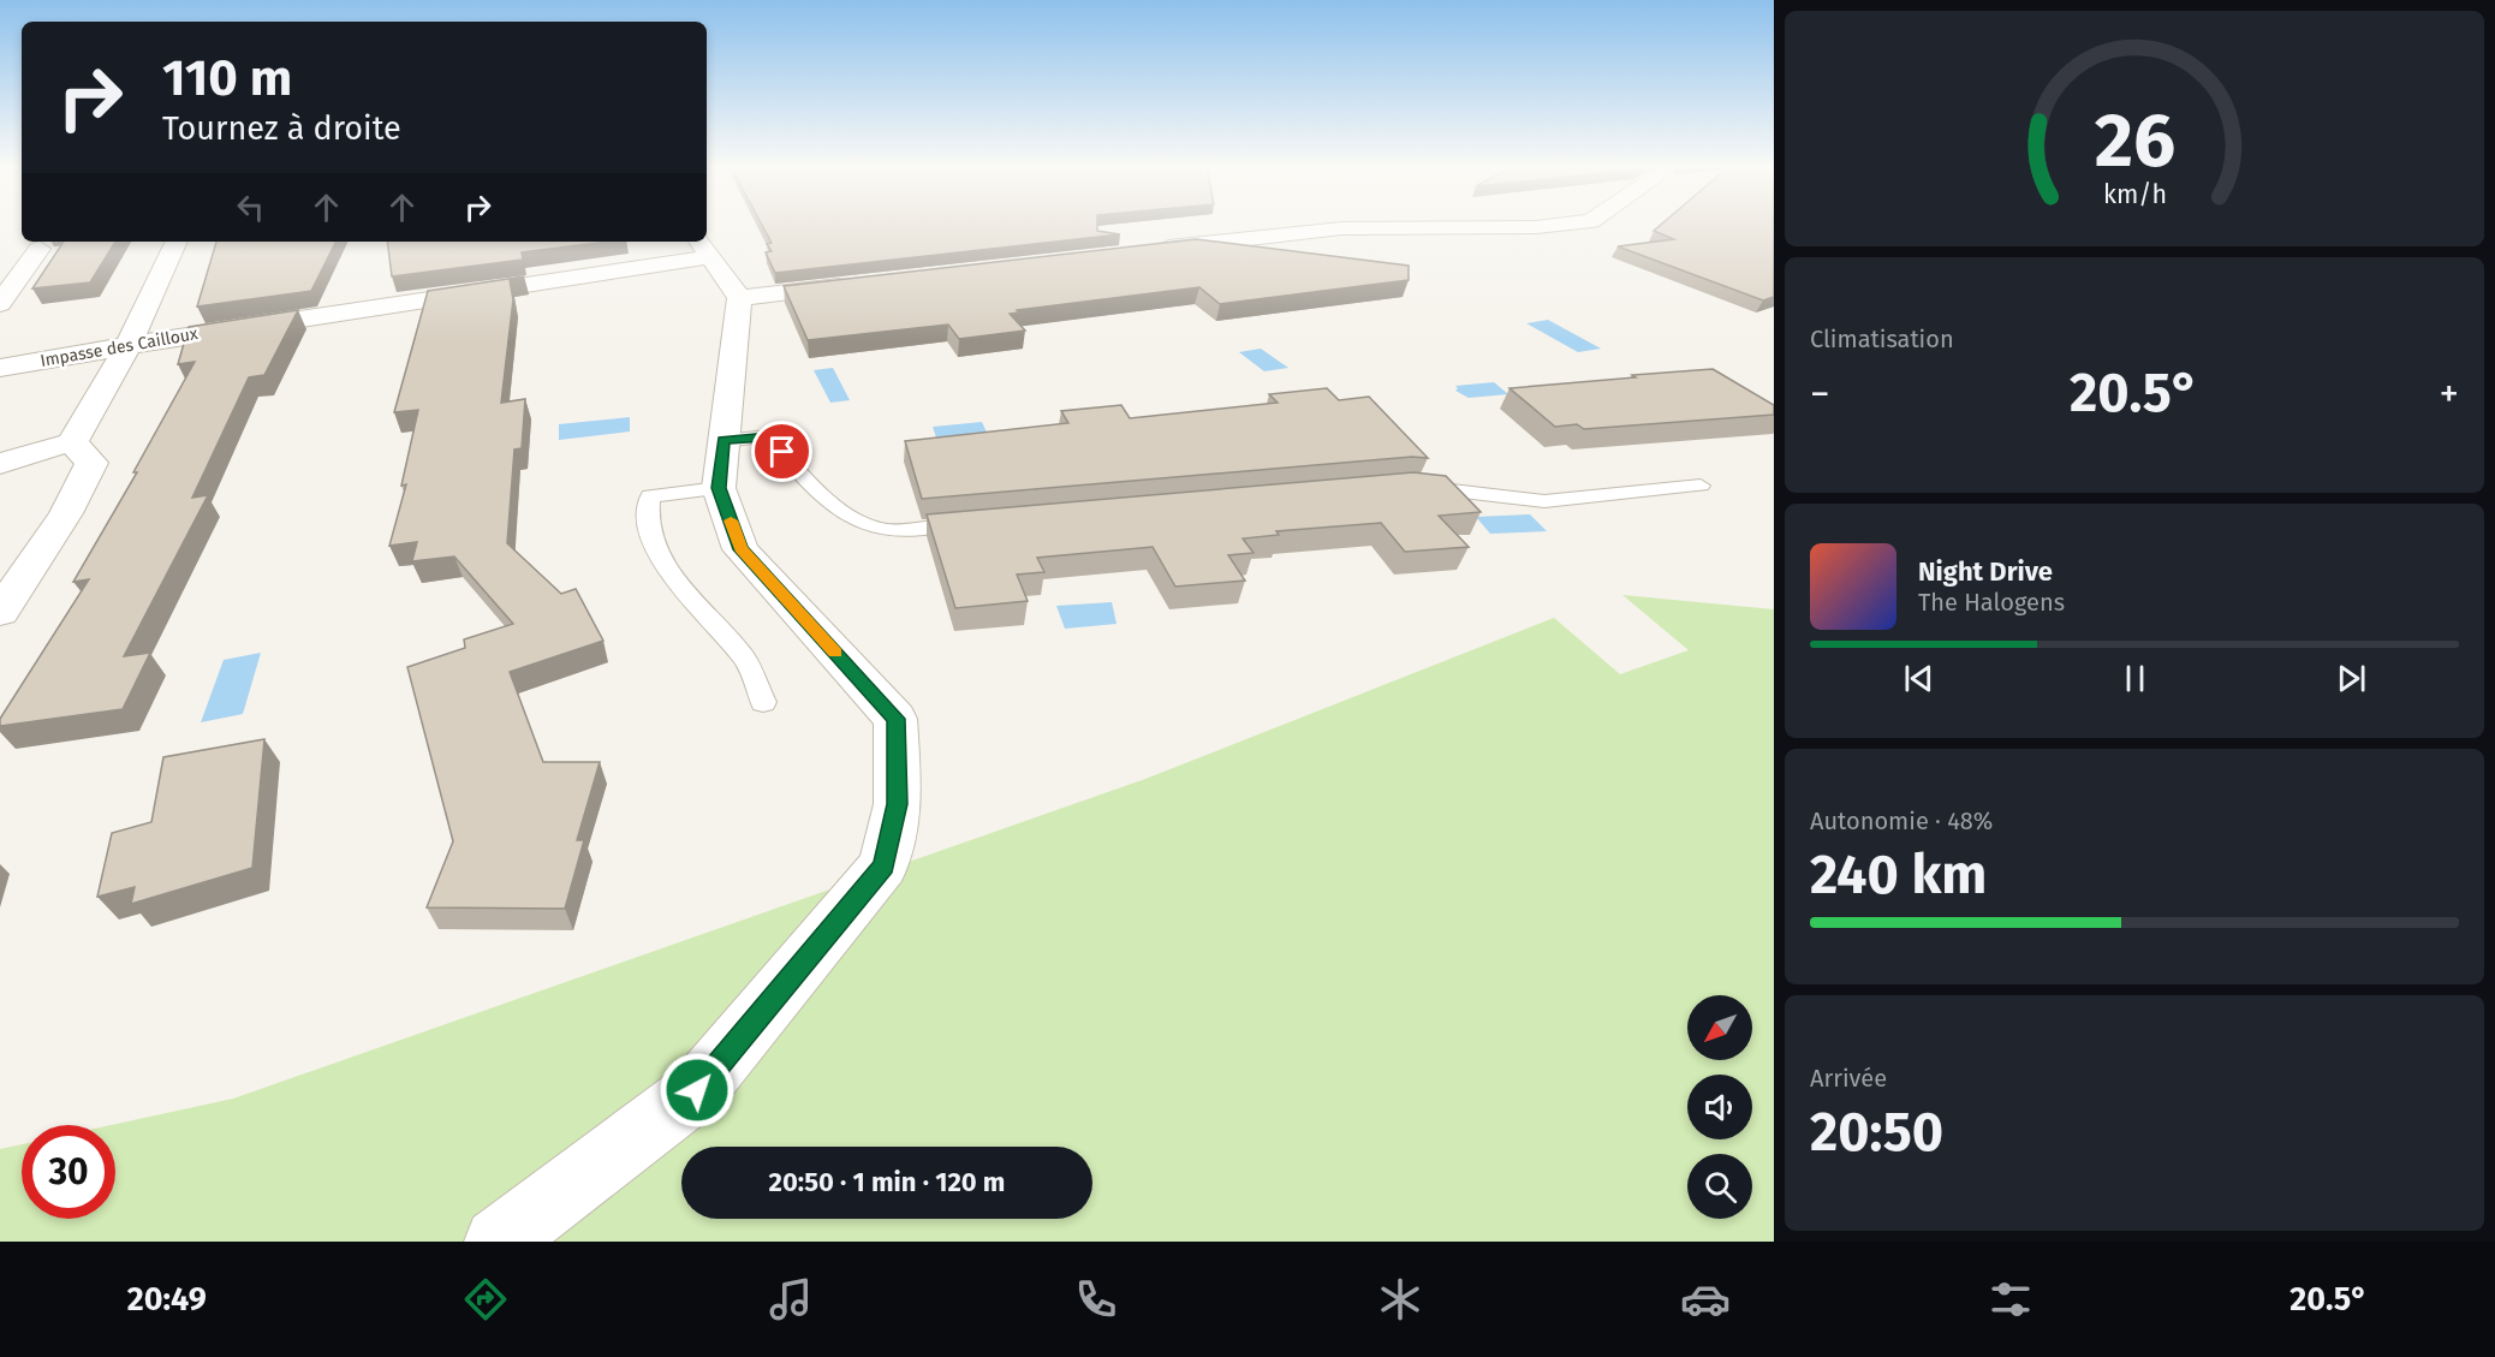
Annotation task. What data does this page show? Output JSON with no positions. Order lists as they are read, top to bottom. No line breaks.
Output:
{"streets":{"street":["Impasse des Cailloux"]},"north":"bottom left","page":{"turn":["110 m","Tournez à droite"],"tile":["Climatisation",["Autonomie · 48%","240 km"],["Arrivée","20:50"]],"heat":["−","20.5°","+"],"song":["Night Drive","The Halogens"],"limit":"30","trip":"20:50 · 1 min · 120 m","tabs":["20:49","20.5°"],"gauge":["26","km/h"]}}
